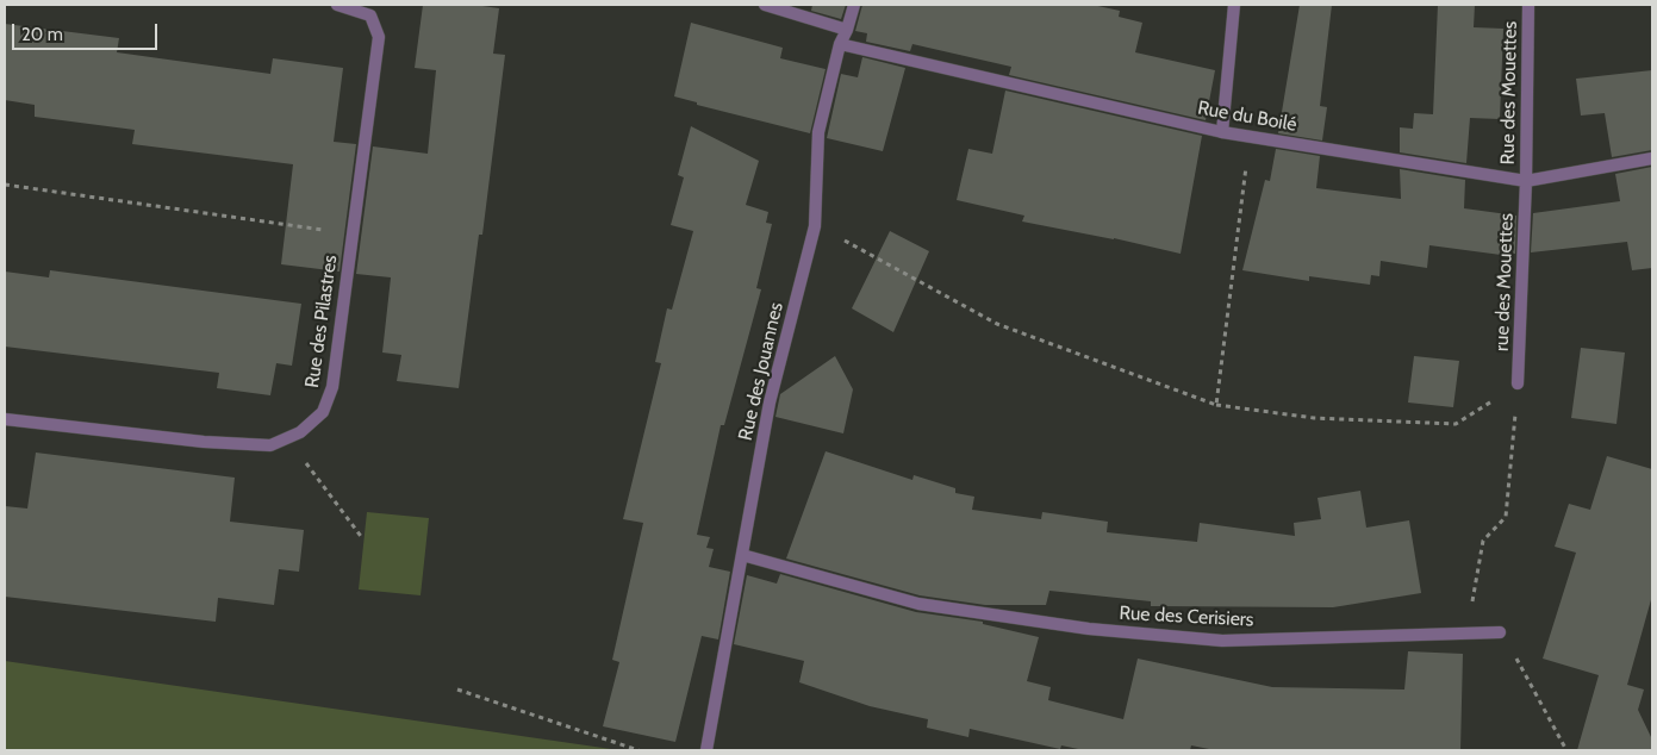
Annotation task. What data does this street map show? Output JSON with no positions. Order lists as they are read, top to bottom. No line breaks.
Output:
{"streets":{"street":["Rue des Mouettes","Rue du Boilé","rue des Mouettes","Rue des Pilastres","Rue des Jouannes","Rue des Cerisiers"]},"crossings":[["Rue des Mouettes","Rue du Boilé"],["Rue des Mouettes","rue des Mouettes"],["Rue du Boilé","rue des Mouettes"],["Rue du Boilé","Rue des Jouannes"],["Rue des Jouannes","Rue des Cerisiers"]],"scale_bar":"20 m"}
